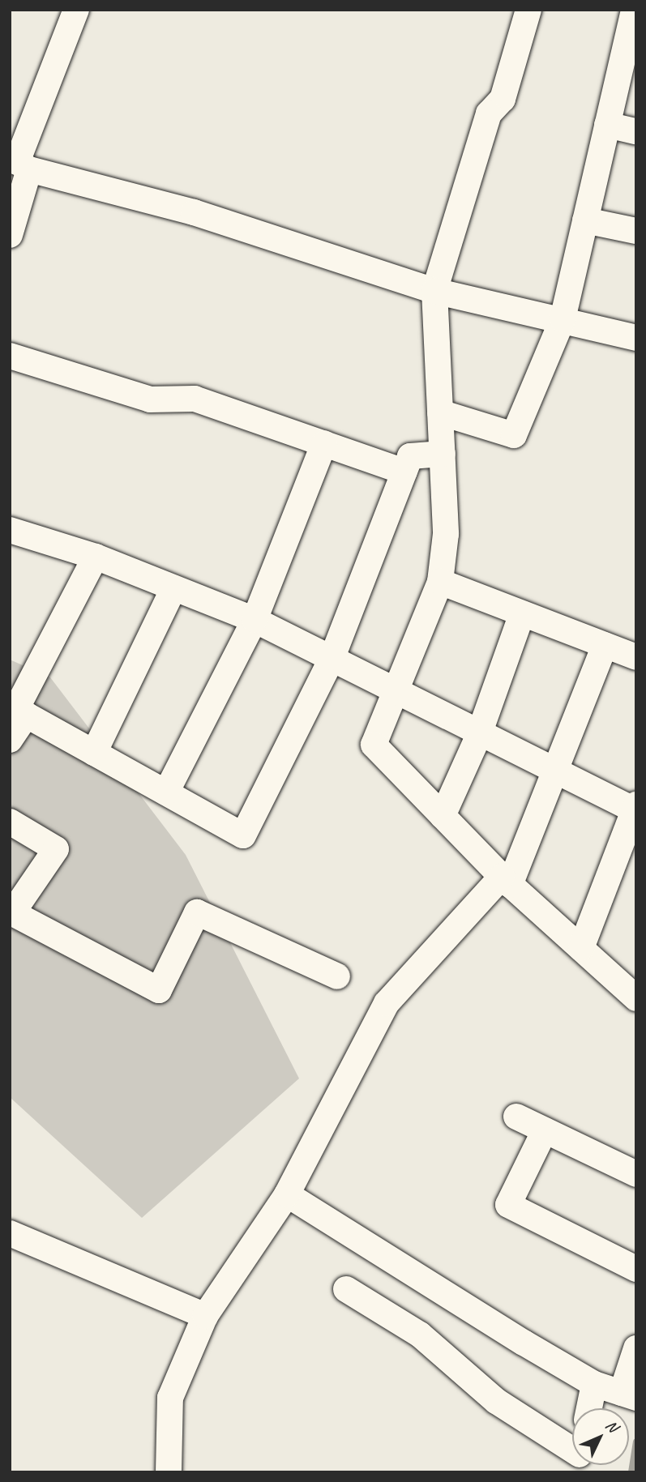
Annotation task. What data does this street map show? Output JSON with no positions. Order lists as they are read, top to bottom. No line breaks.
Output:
{"north":"top right"}
